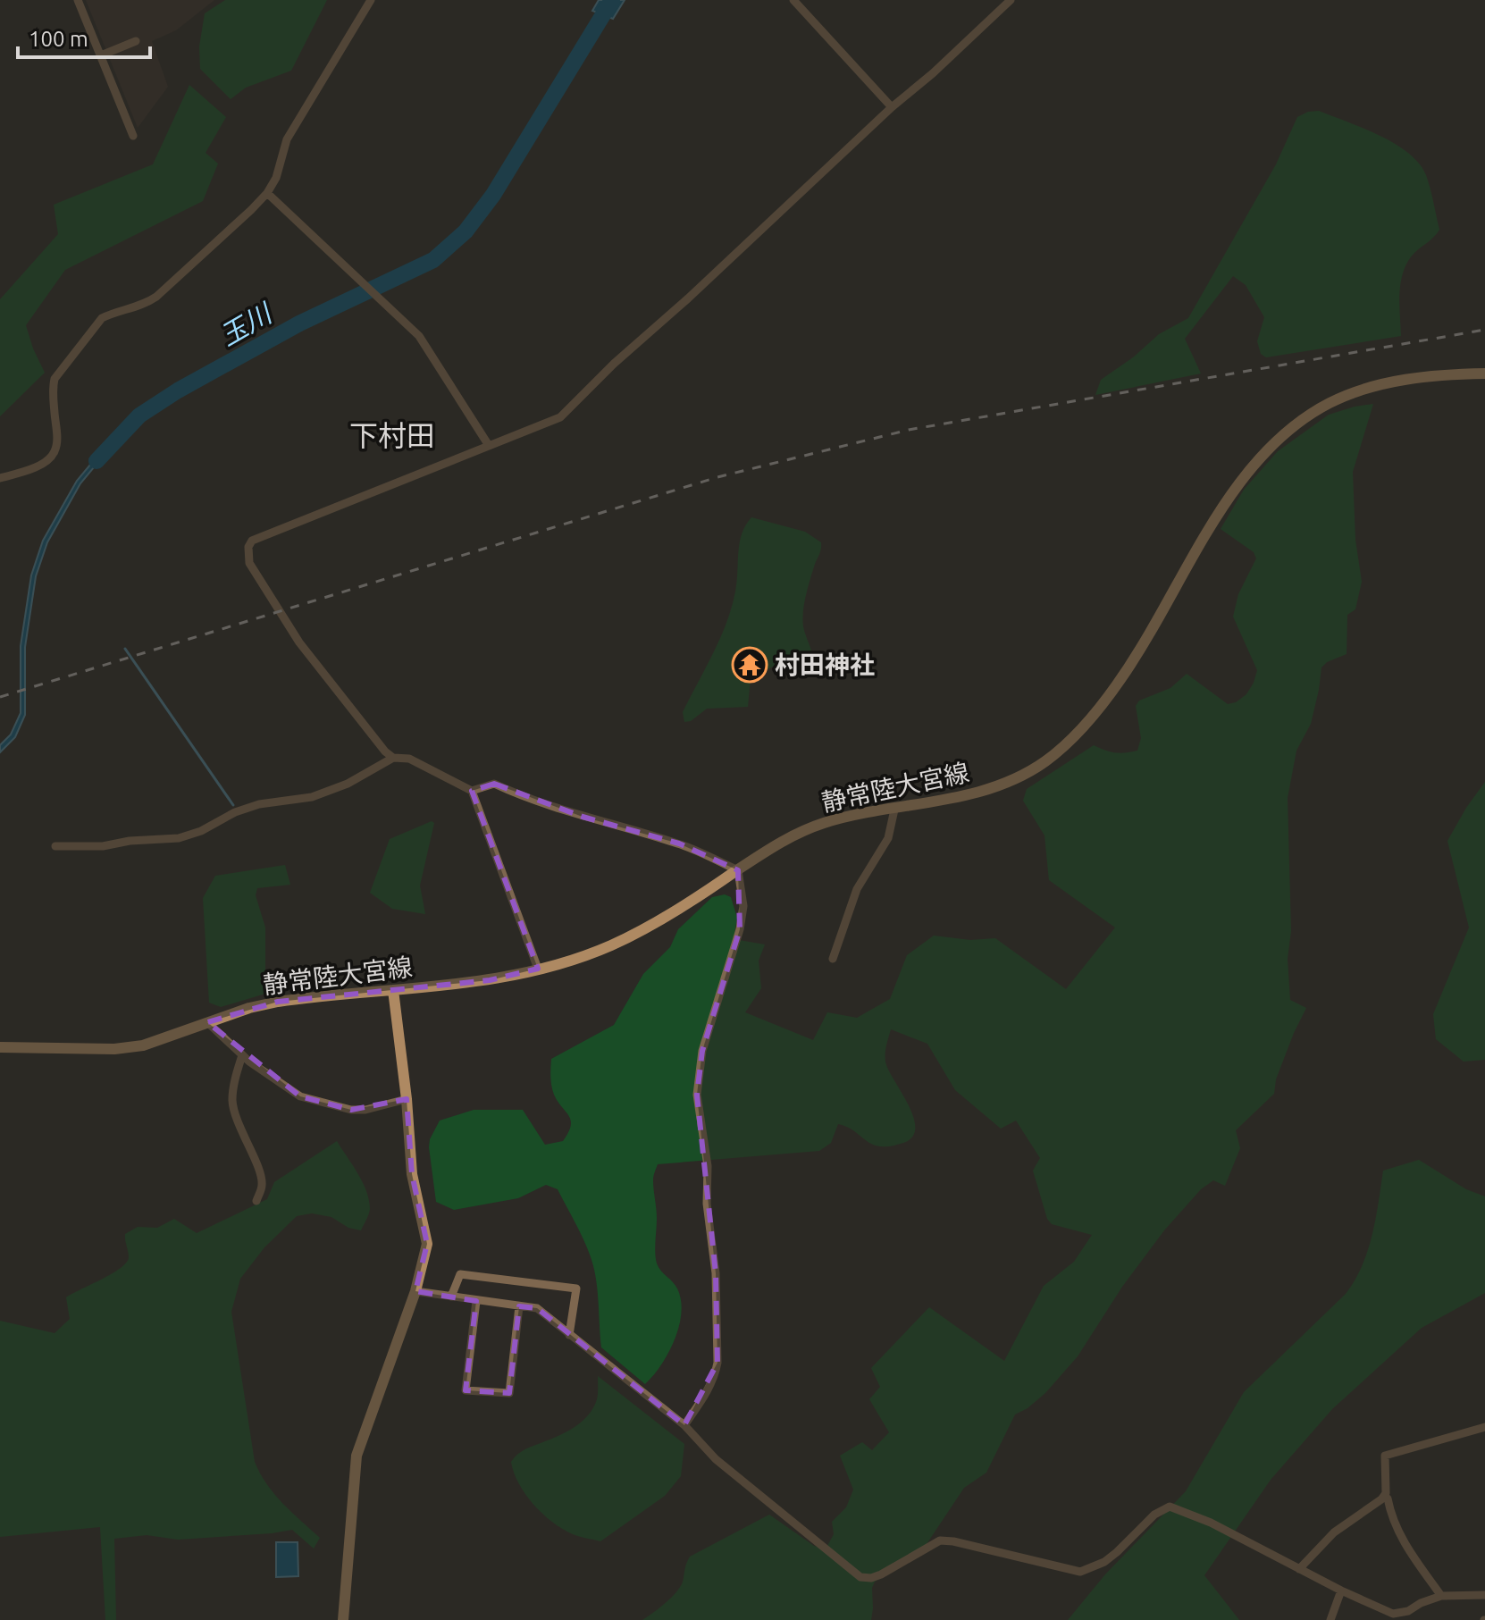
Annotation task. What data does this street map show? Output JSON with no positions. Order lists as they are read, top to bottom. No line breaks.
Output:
{"streets":{"main road":["静常陸大宮線"]},"districts":["下村田"],"water":["玉川"],"places":{"temple":["村田神社"]},"scale_bar":"100 m"}
